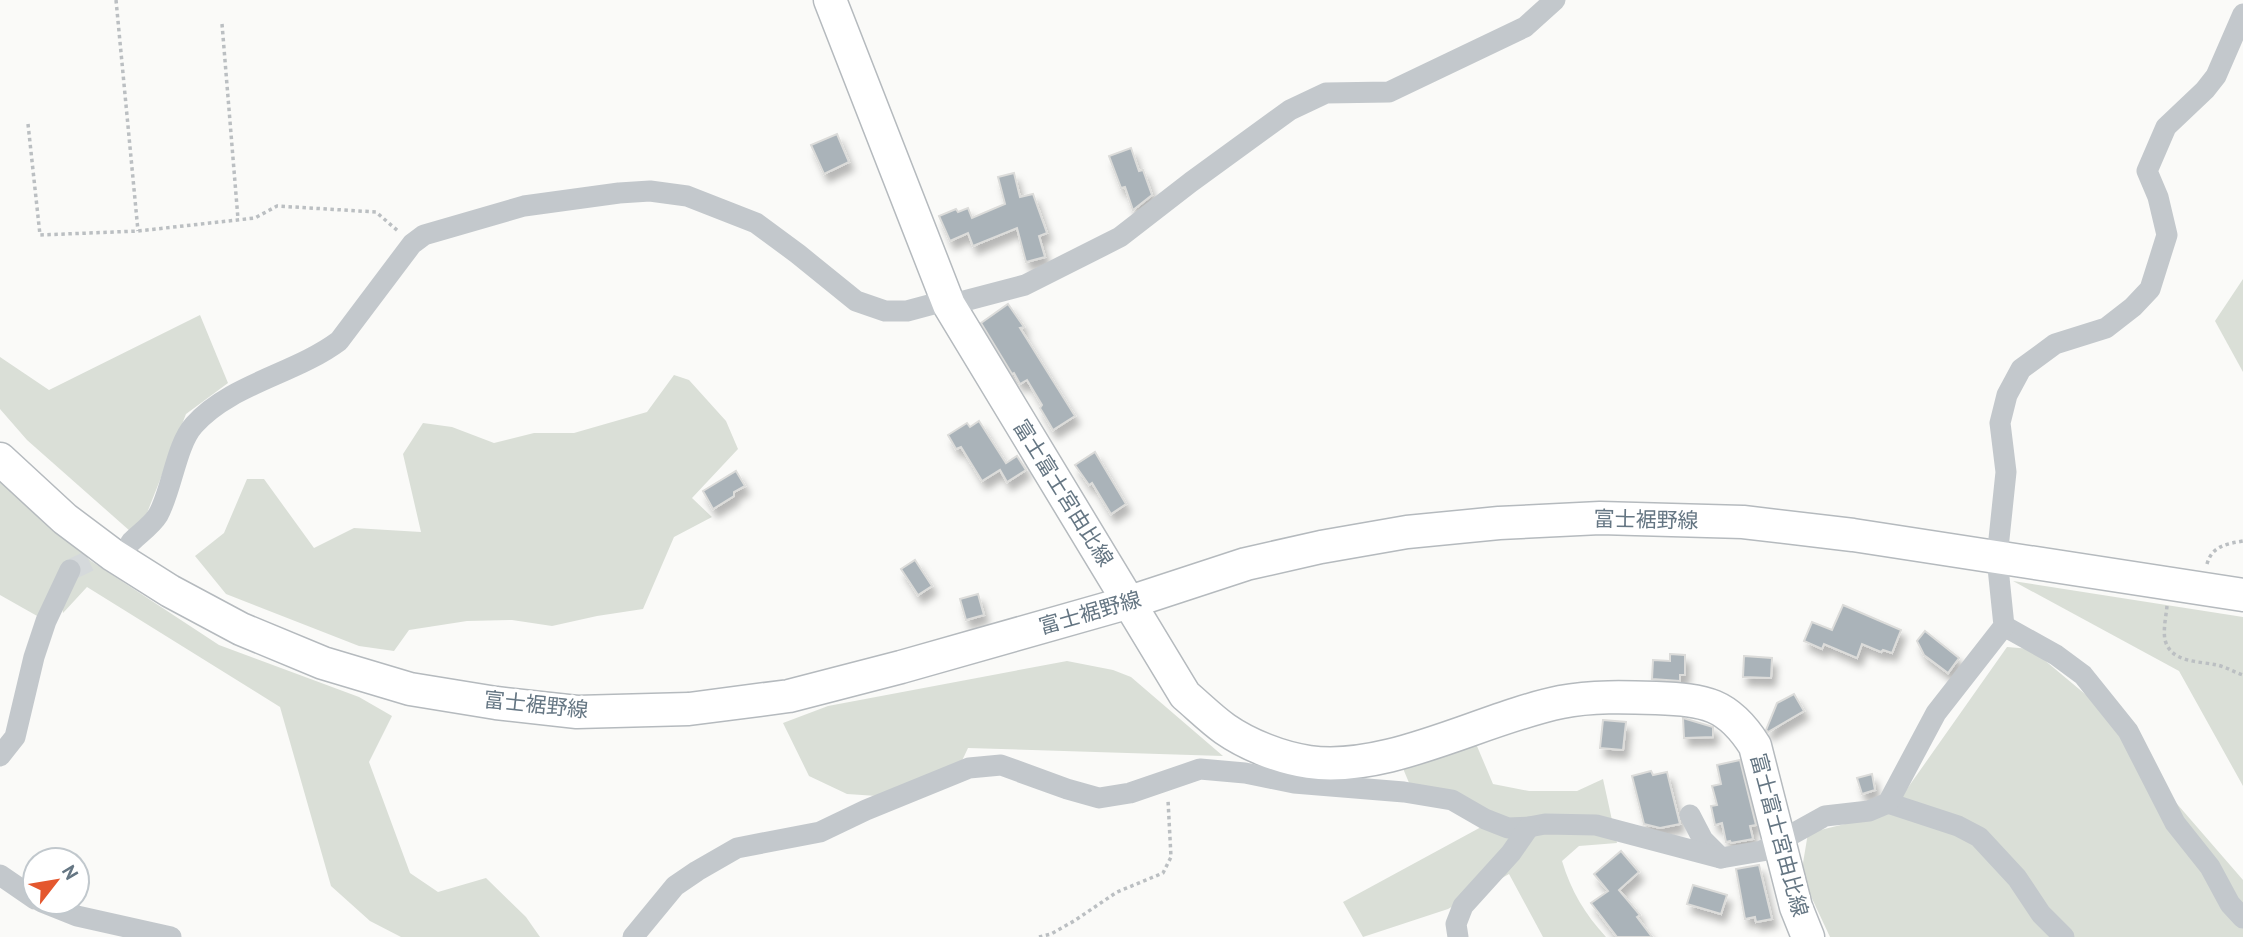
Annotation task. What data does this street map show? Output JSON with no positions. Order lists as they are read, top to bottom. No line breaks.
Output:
{"streets":{"main road":["富士富士宮由比線","富士裾野線"]},"crossings":[["富士富士宮由比線","富士裾野線"]],"north":"top right"}
